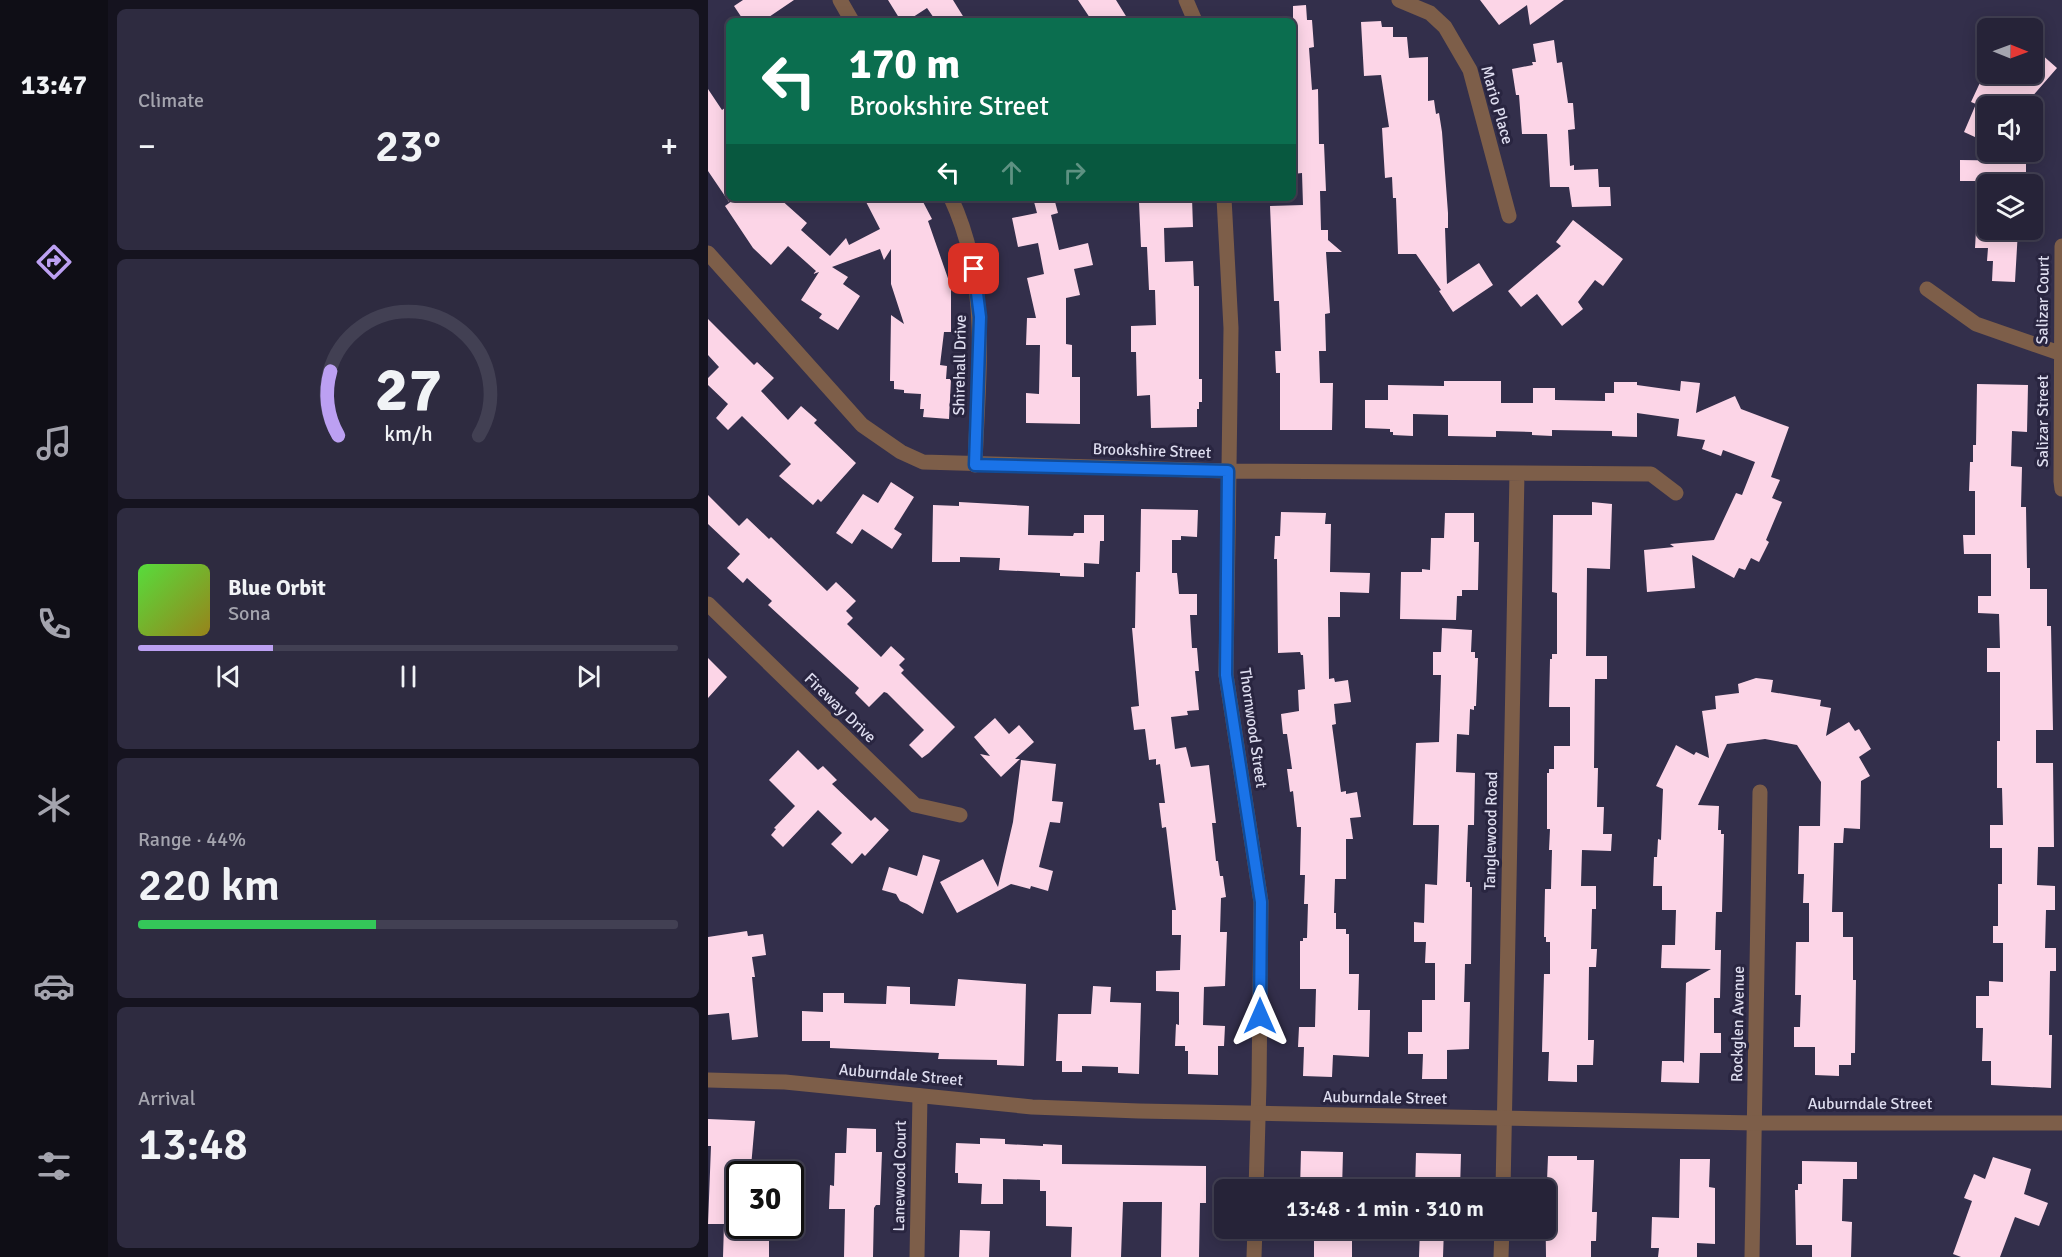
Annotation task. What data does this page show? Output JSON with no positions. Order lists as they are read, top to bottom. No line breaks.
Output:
{"streets":{"street":["Mario Place","Salizar Court","Shirehall Drive","Salizar Street","Brookshire Street","Fireway Drive","Thornwood Street","Tanglewood Road","Rockglen Avenue","Auburndale Street","Lanewood Court"]},"crossings":[["Salizar Court","Salizar Street"],["Shirehall Drive","Brookshire Street"],["Brookshire Street","Thornwood Street"],["Brookshire Street","Tanglewood Road"],["Thornwood Street","Auburndale Street"],["Tanglewood Road","Auburndale Street"],["Rockglen Avenue","Auburndale Street"],["Auburndale Street","Lanewood Court"]],"north":"right","page":{"tabs":"13:47","tile":["Climate",["Range · 44%","220 km"],["Arrival","13:48"]],"turn":["170 m","Brookshire Street"],"heat":["−","23°","+"],"song":["Blue Orbit","Sona"],"limit":"30","trip":"13:48 · 1 min · 310 m","gauge":["27","km/h"]}}
